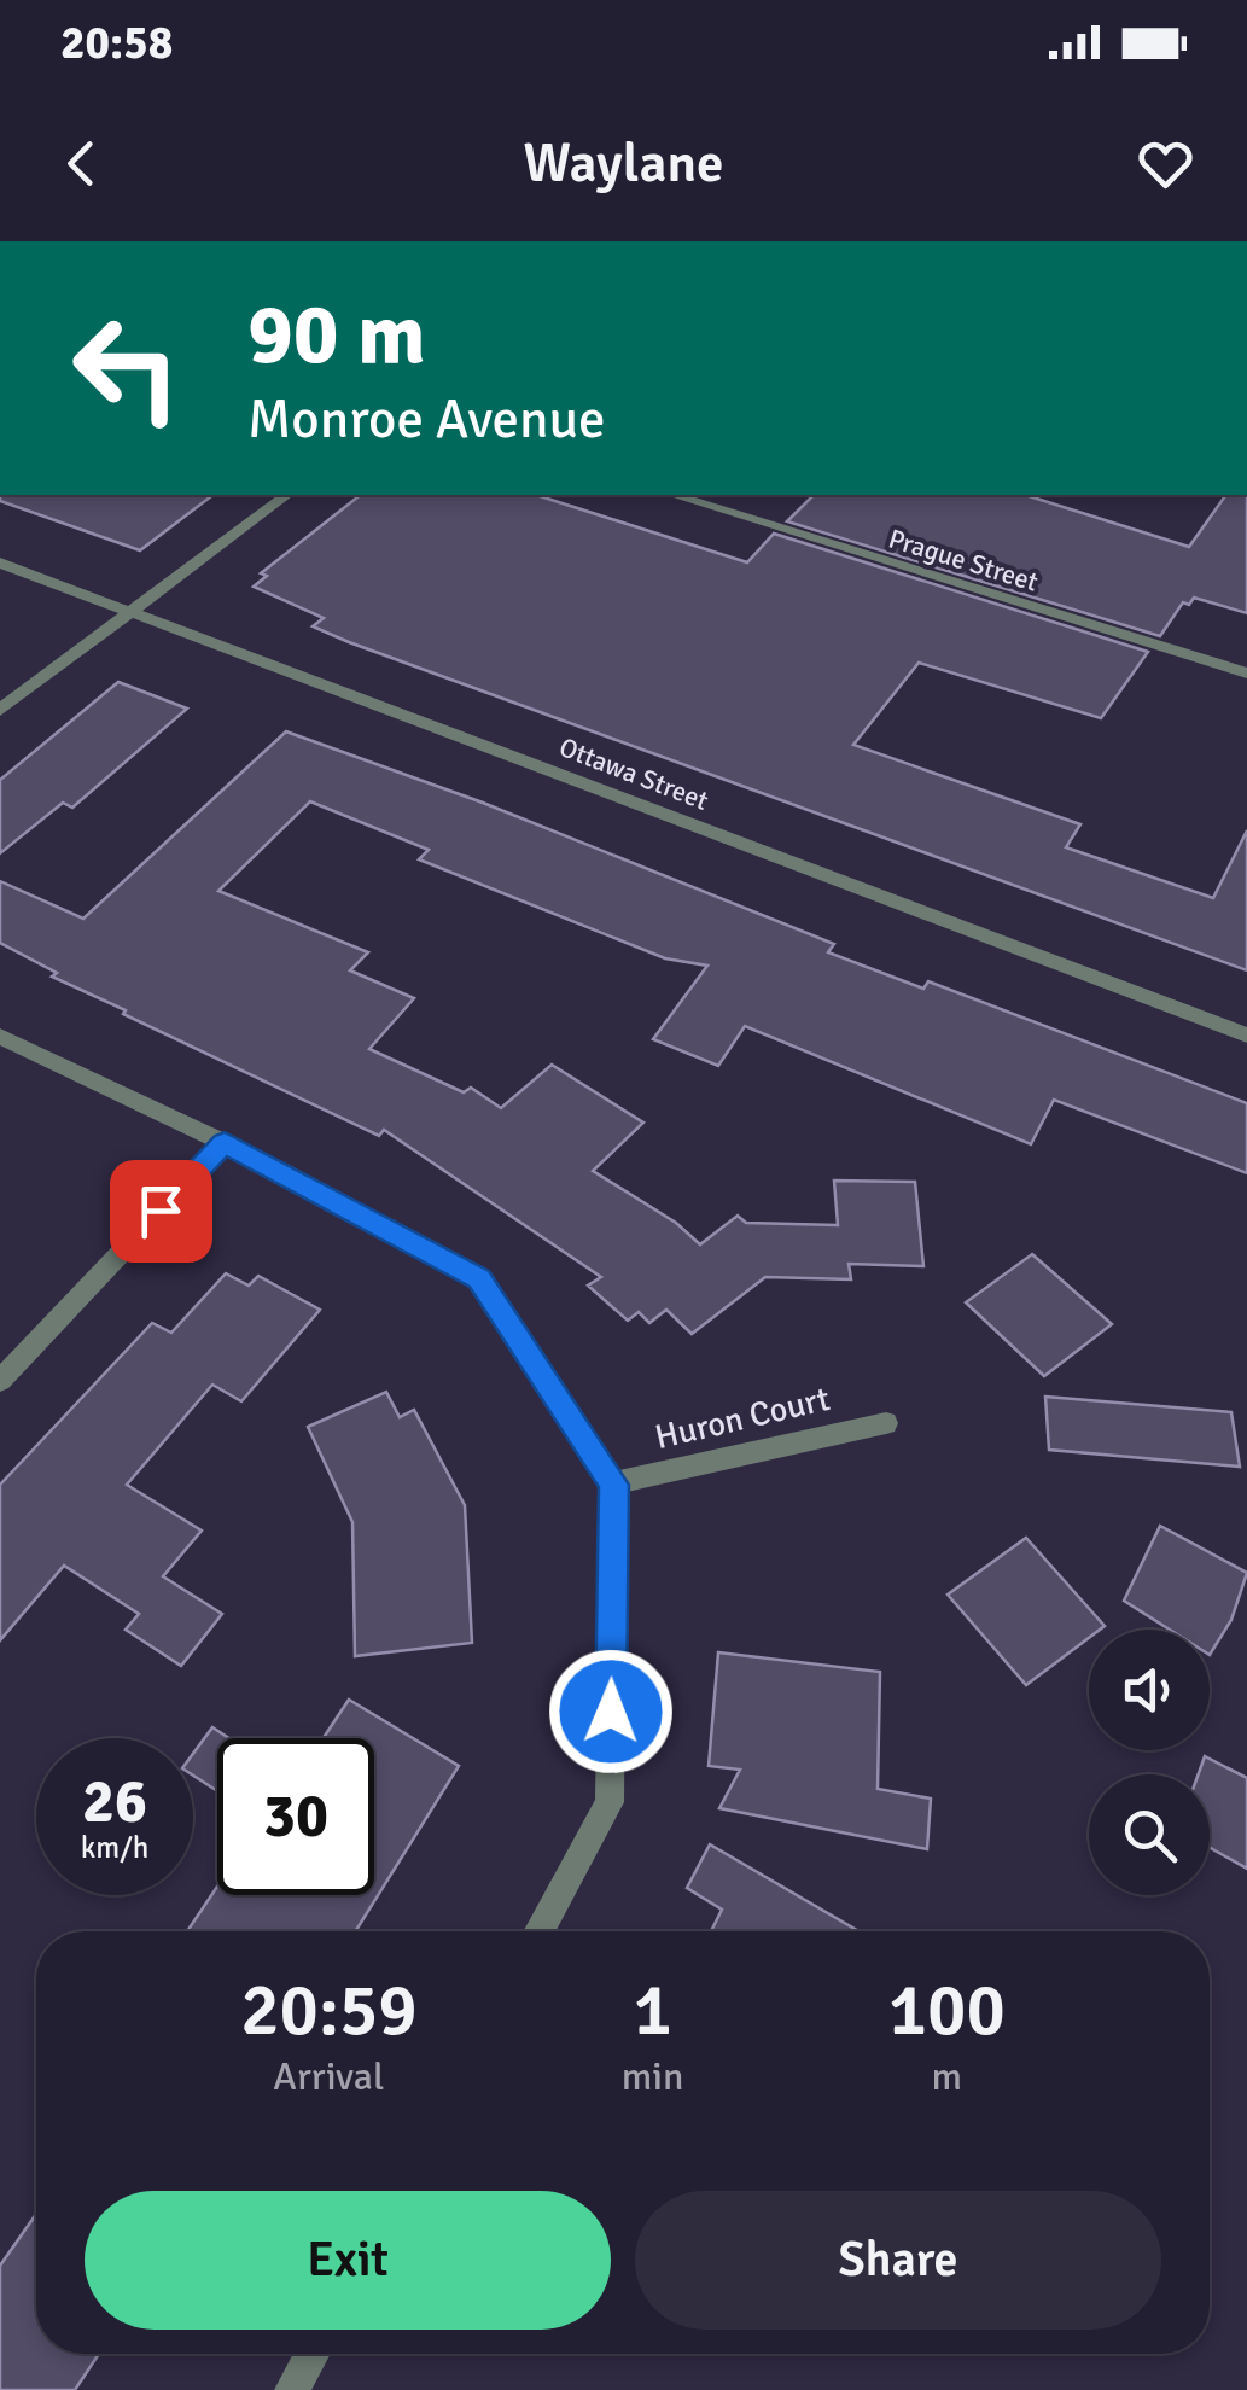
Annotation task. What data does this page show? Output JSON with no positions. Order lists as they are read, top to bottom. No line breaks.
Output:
{"streets":{"street":["Prague Street","Ottawa Street","Huron Court"]},"page":{"status":"20:58","header":"Waylane","turn":["90 m","Monroe Avenue"],"speed":"26 km/h","limit":"30","eta":["20:59","Arrival","1","min","100","m"],"buttons":["Exit","Share"]}}
